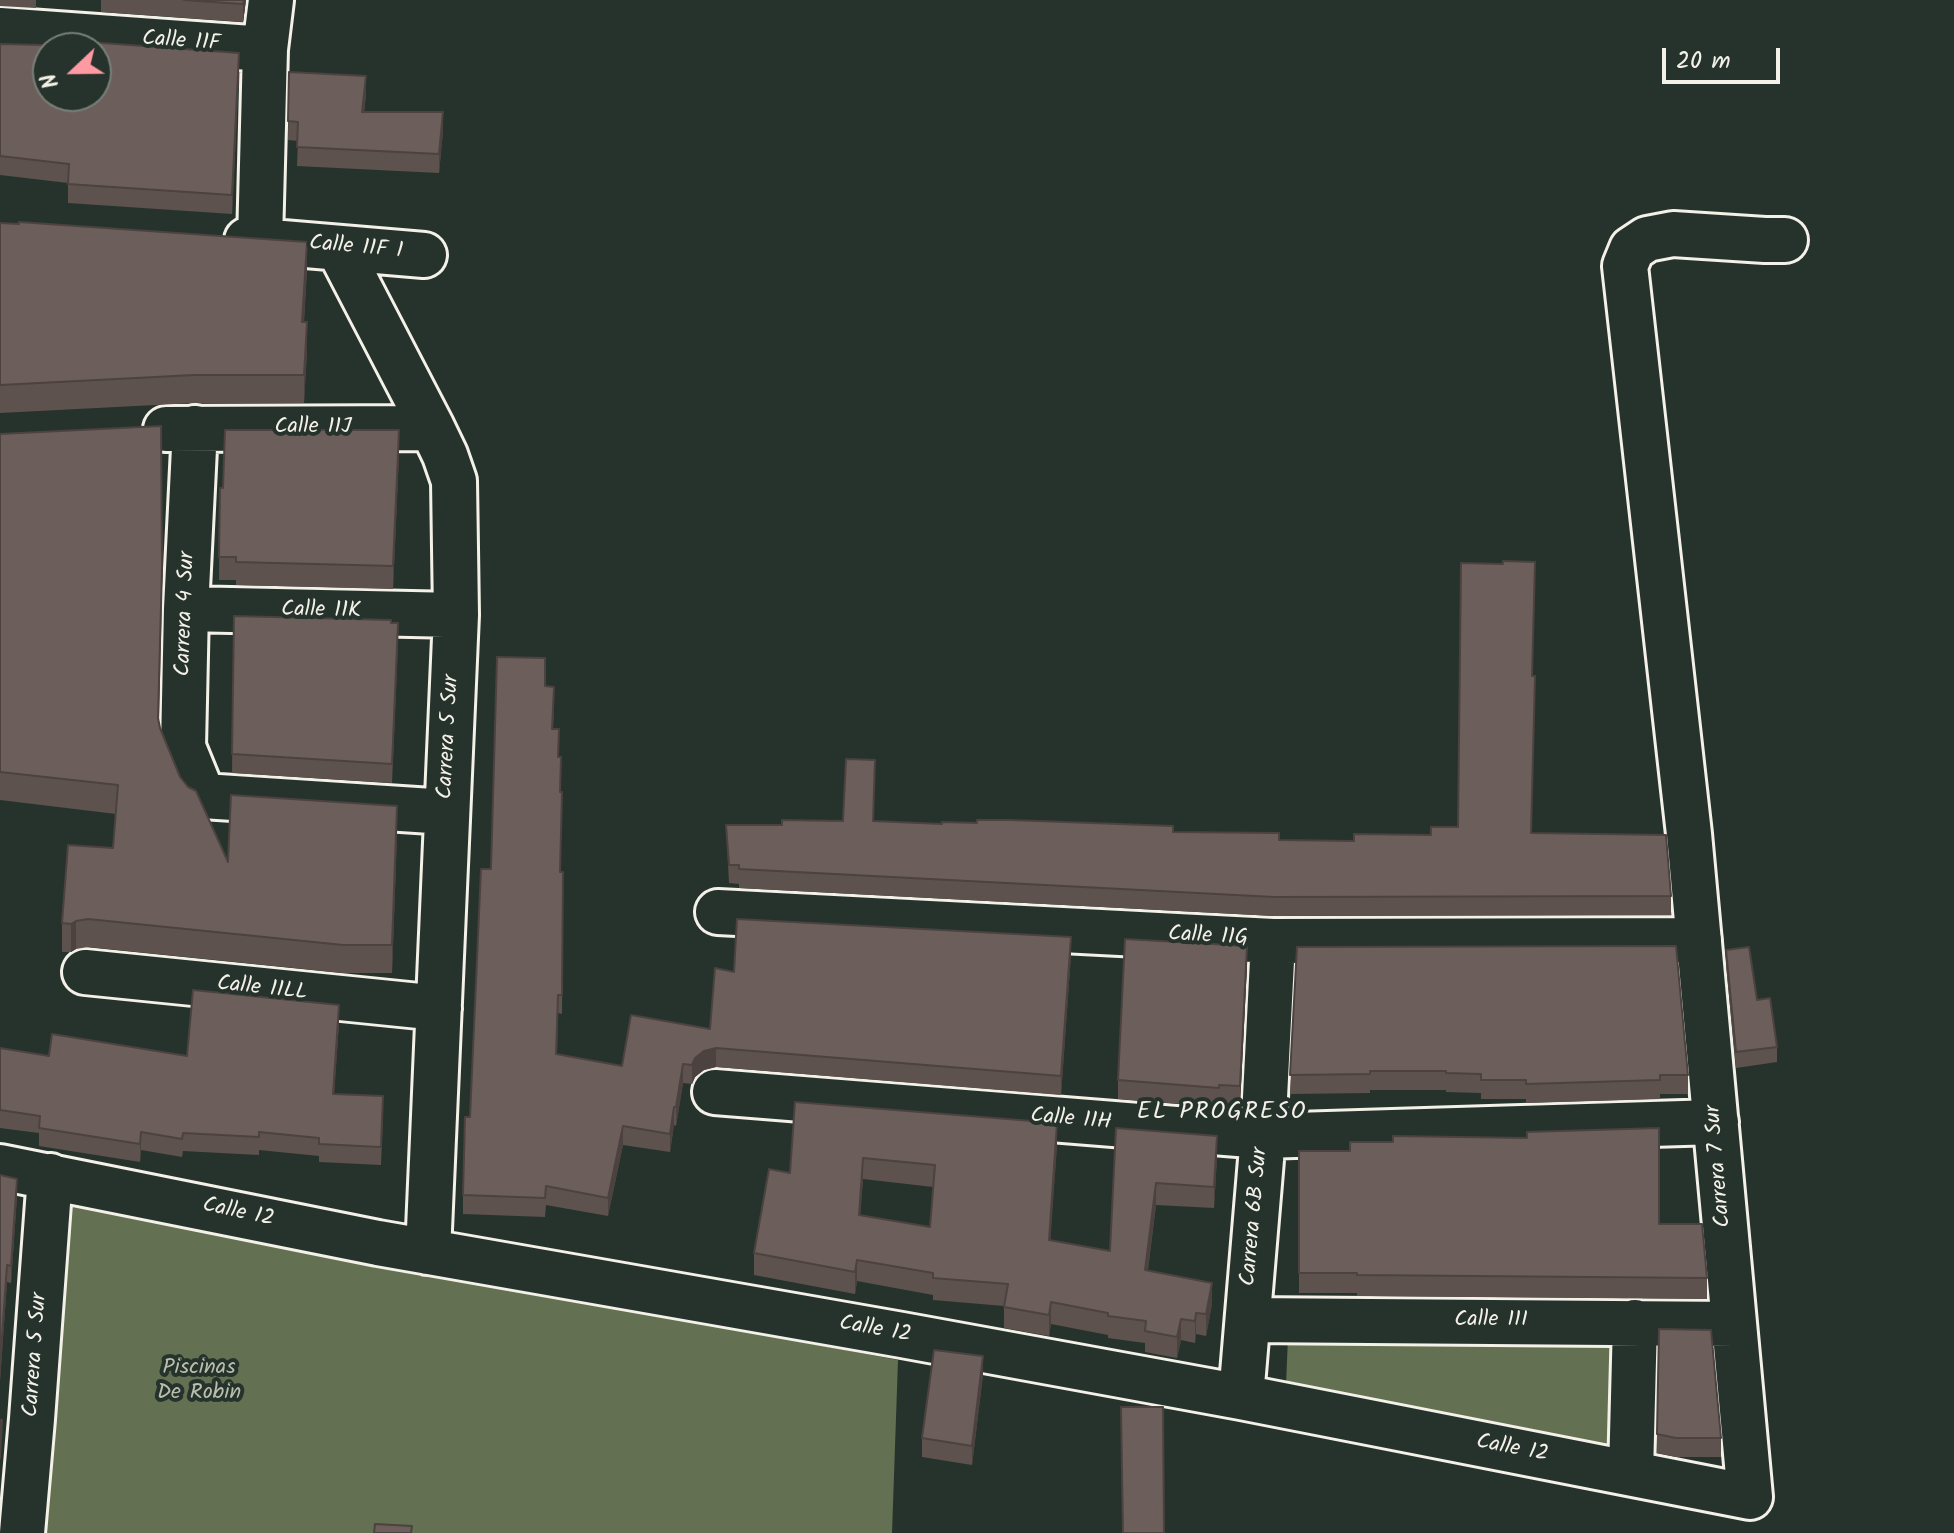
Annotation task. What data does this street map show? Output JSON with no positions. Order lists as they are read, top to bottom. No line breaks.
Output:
{"streets":{"street":["Calle 11F","Calle 11F 1","Calle 11J","Calle 11K","Carrera 4 Sur","Carrera 5 Sur","Calle 11G","Calle 11LL","Calle 11H","Carrera 7 Sur","Calle 12","Carrera 6B Sur","Calle 11I"]},"crossings":[["Calle 11F 1","Carrera 5 Sur"],["Calle 11J","Carrera 4 Sur"],["Calle 11J","Carrera 5 Sur"],["Calle 11K","Carrera 4 Sur"],["Calle 11K","Carrera 5 Sur"],["Carrera 4 Sur","Carrera 5 Sur"],["Carrera 5 Sur","Calle 11LL"],["Carrera 5 Sur","Calle 12"],["Calle 11G","Carrera 7 Sur"],["Calle 11G","Carrera 6B Sur"],["Calle 11H","Carrera 7 Sur"],["Calle 11H","Carrera 6B Sur"],["Carrera 7 Sur","Calle 12"],["Carrera 7 Sur","Calle 11I"],["Calle 12","Carrera 6B Sur"],["Carrera 6B Sur","Calle 11I"]],"districts":["EL PROGRESO"],"parks":["Piscinas De Robin"],"scale_bar":"20 m","north":"left"}
